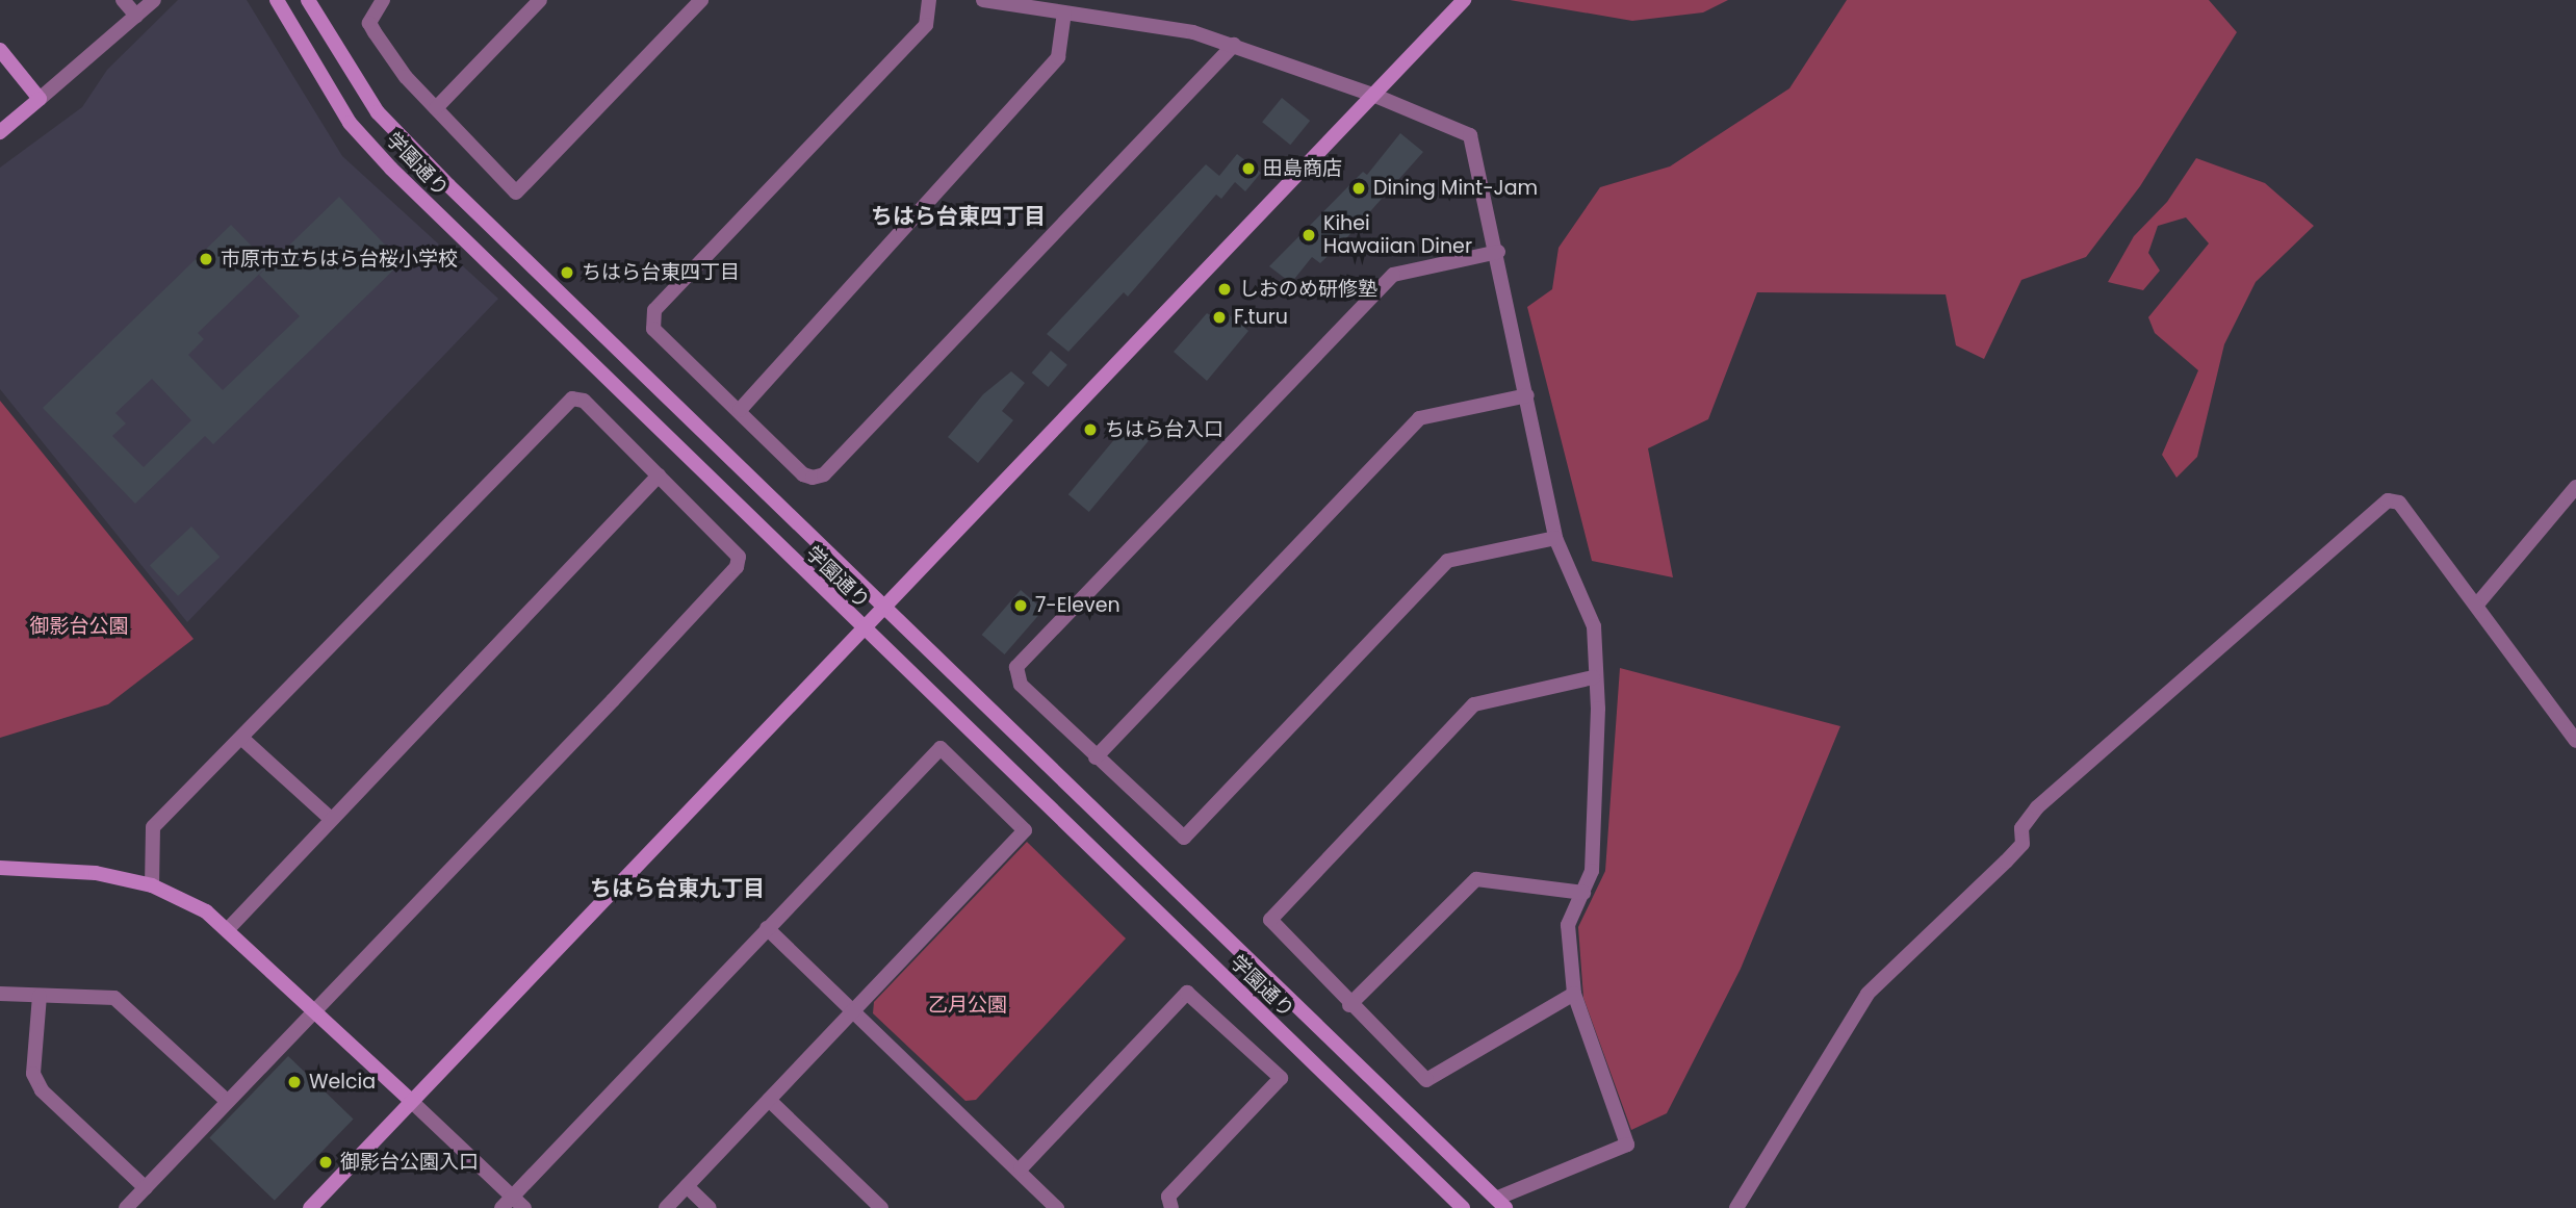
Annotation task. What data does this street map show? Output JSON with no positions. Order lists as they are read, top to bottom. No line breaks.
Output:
{"streets":{"street":["学園通り"]},"districts":["ちはら台東四丁目","ちはら台東九丁目"],"parks":["御影台公園","乙月公園"],"places":["田島商店","Dining Mint-Jam","Kihei Hawaiian Diner","市原市立ちはら台桜小学校","ちはら台東四丁目","しおのめ研修塾","F.turu","ちはら台入口","7-Eleven","Welcia","御影台公園入口"]}
